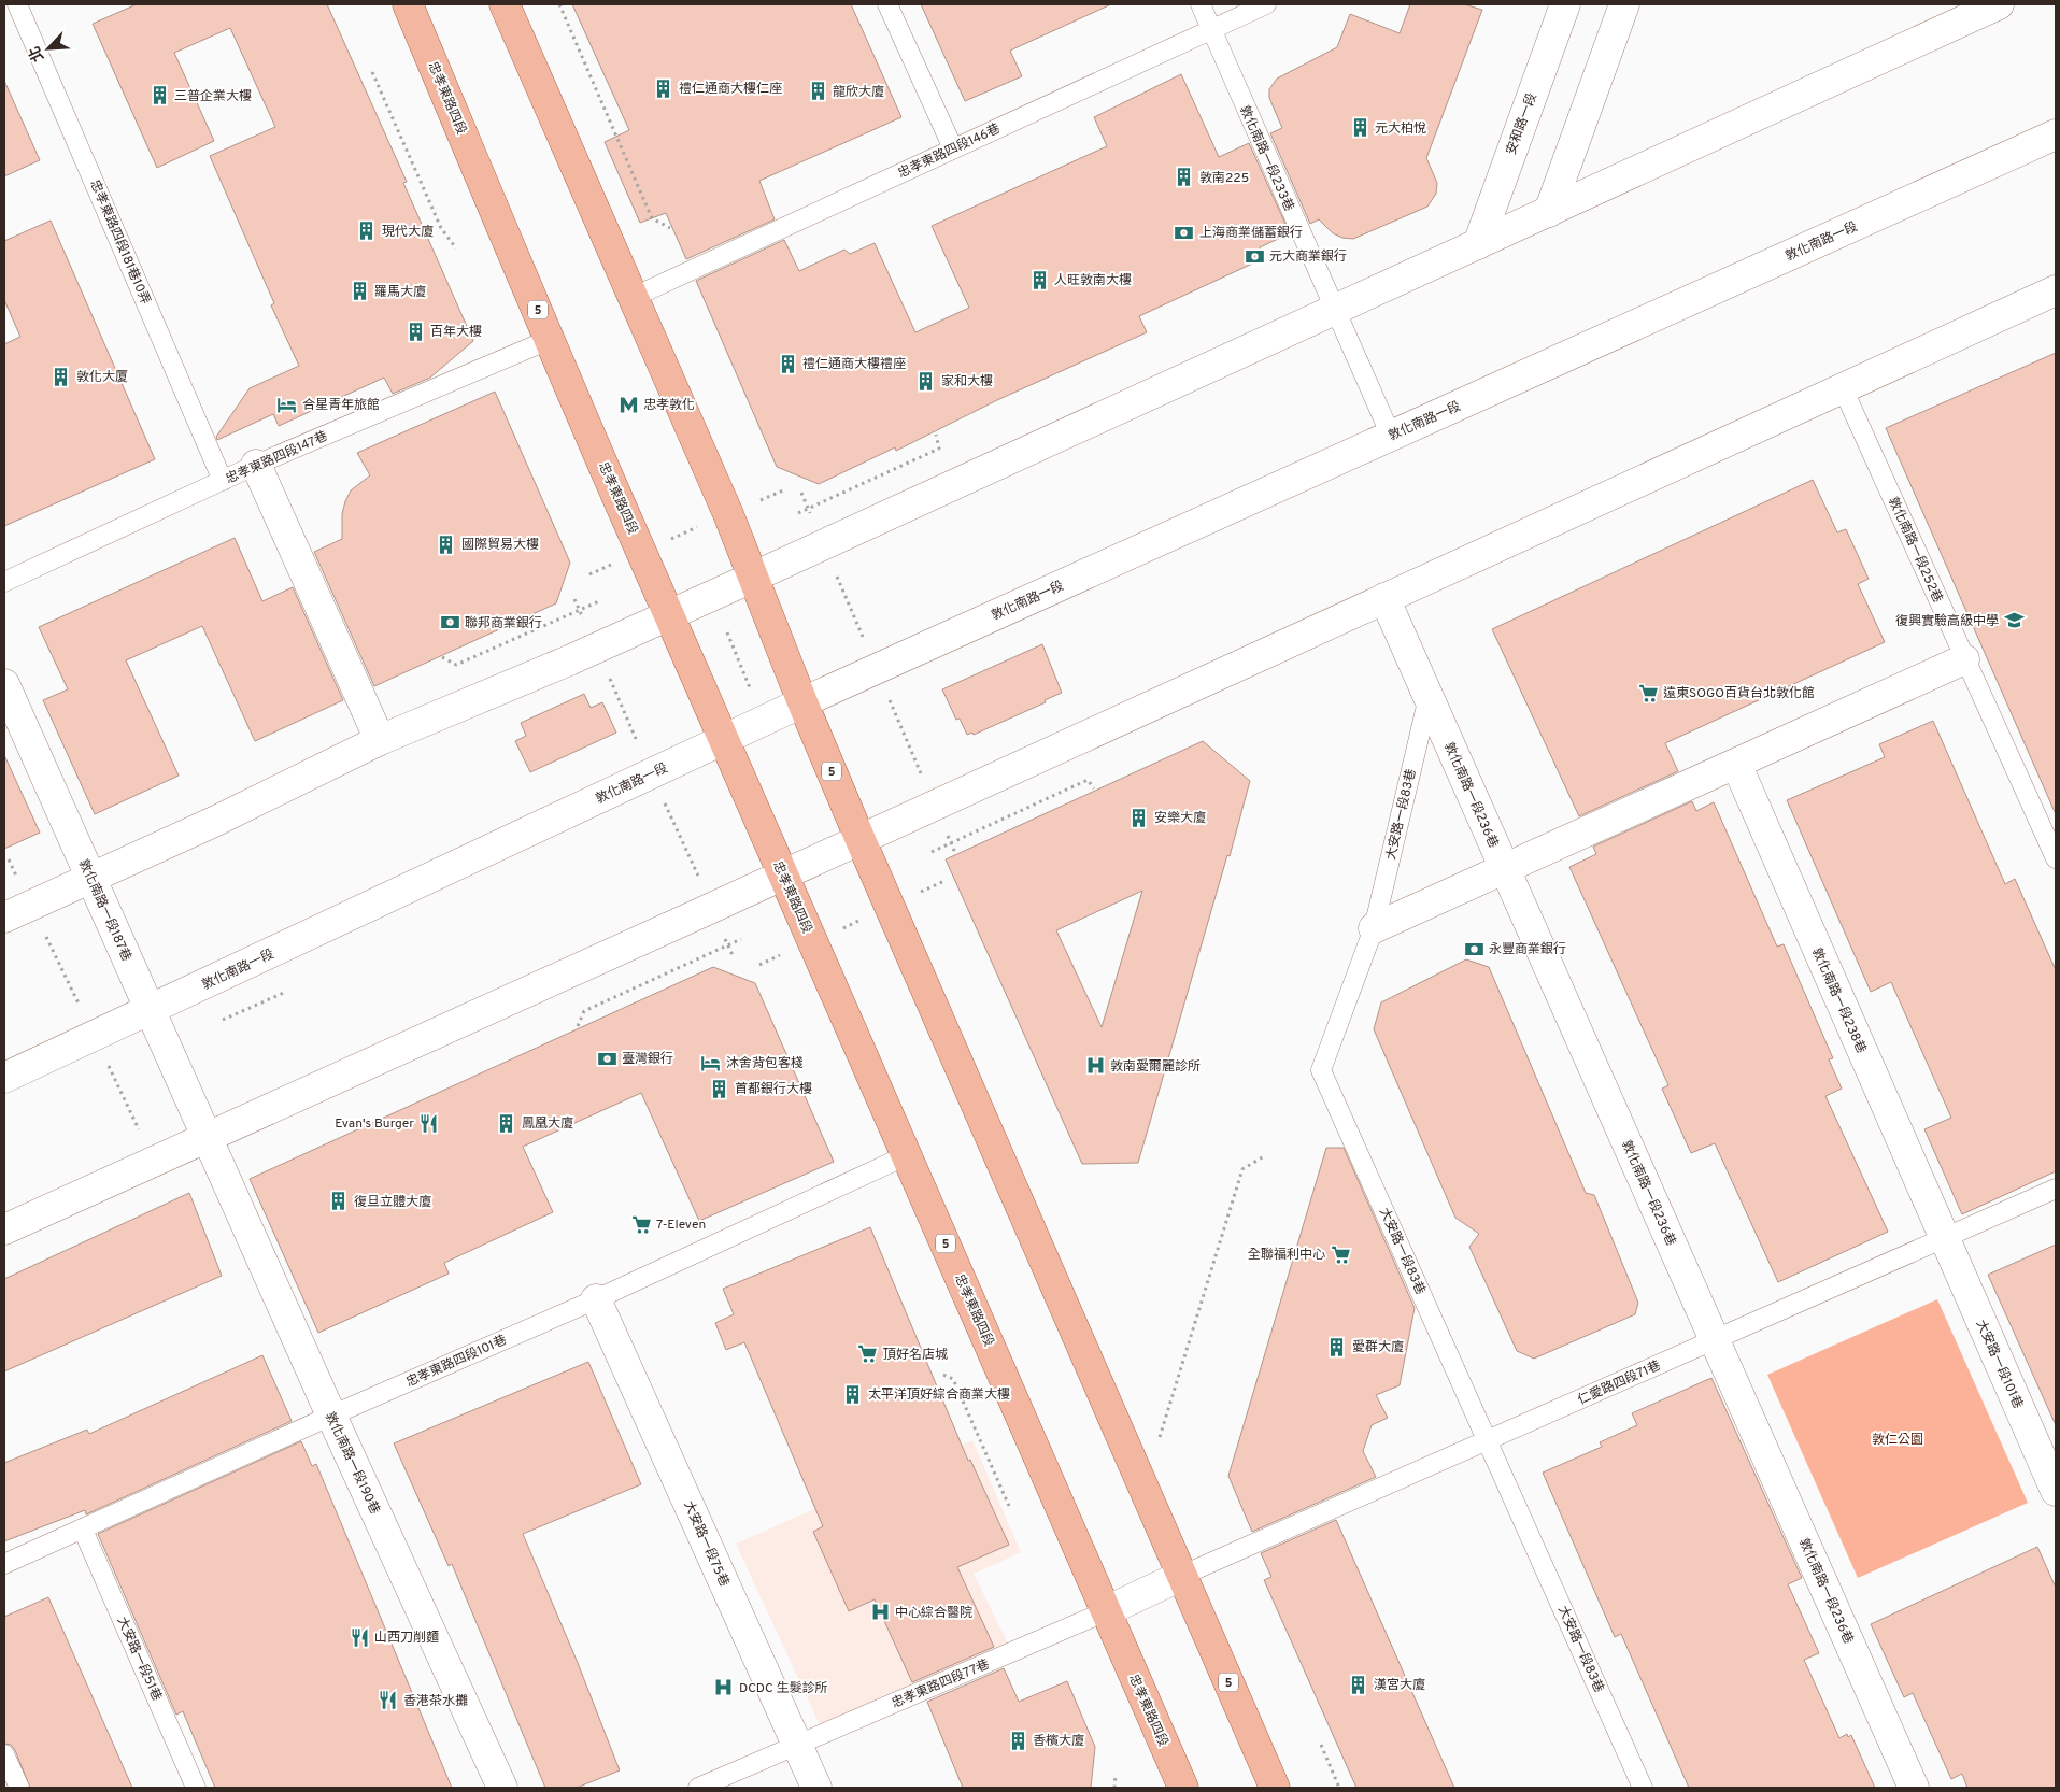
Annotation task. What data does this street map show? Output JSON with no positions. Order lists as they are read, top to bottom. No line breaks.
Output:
{"streets":{"main road":["忠孝東路四段","安和路一段","敦化南路一段","5","敦化南路一段236巷","敦化南路一段187巷","敦化南路一段238巷","大安路一段101巷","敦化南路一段190巷","大安路一段75巷","忠孝東路四段77巷"],"lane":["忠孝東路四段146巷","敦化南路一段233巷","忠孝東路四段181巷10弄","忠孝東路四段147巷","敦化南路一段252巷","大安路一段83巷","忠孝東路四段101巷","仁愛路四段71巷","大安路一段51巷"]},"crossings":[["忠孝東路四段","敦化南路一段"],["忠孝東路四段","忠孝東路四段147巷"],["忠孝東路四段","忠孝東路四段101巷"],["忠孝東路四段","忠孝東路四段77巷"],["忠孝東路四段146巷","敦化南路一段233巷"],["忠孝東路四段146巷","5"],["敦化南路一段233巷","敦化南路一段"],["敦化南路一段","5"],["敦化南路一段","敦化南路一段187巷"],["忠孝東路四段181巷10弄","忠孝東路四段147巷"],["5","仁愛路四段71巷"],["5","忠孝東路四段77巷"],["敦化南路一段236巷","大安路一段83巷"],["敦化南路一段236巷","仁愛路四段71巷"],["大安路一段83巷","仁愛路四段71巷"],["敦化南路一段187巷","敦化南路一段190巷"],["敦化南路一段238巷","大安路一段101巷"],["敦化南路一段238巷","仁愛路四段71巷"],["忠孝東路四段101巷","敦化南路一段190巷"],["忠孝東路四段101巷","大安路一段75巷"],["忠孝東路四段101巷","大安路一段51巷"],["大安路一段101巷","仁愛路四段71巷"],["仁愛路四段71巷","忠孝東路四段77巷"],["大安路一段75巷","忠孝東路四段77巷"]],"parks":["敦仁公園"],"places":{"building":["禮仁通商大樓仁座","龍欣大廈","三普企業大樓","元大柏悅","敦南225","現代大廈","人旺敦南大樓","羅馬大廈","百年大樓","禮仁通商大樓禮座","敦化大厦","家和大樓","國際貿易大樓","安樂大廈","首都銀行大樓","鳳凰大廈","復旦立體大廈","愛群大廈","太平洋頂好綜合商業大樓","漢宮大廈","香檳大廈"],"bank":["上海商業儲蓄銀行","元大商業銀行","聯邦商業銀行","永豐商業銀行","臺灣銀行"],"hotel":["合星青年旅館","沐舍背包客棧"],"metro station":["忠孝敦化"],"school or university":["復興實驗高級中學"],"supermarket":["遠東SOGO百貨台北敦化館","7-Eleven","全聯福利中心","頂好名店城"],"hospital":["敦南愛爾麗診所","中心綜合醫院","DCDC 生髮診所"],"restaurant":["Evan's Burger","山西刀削麵","香港茶水攤"]},"north":"bottom left"}
